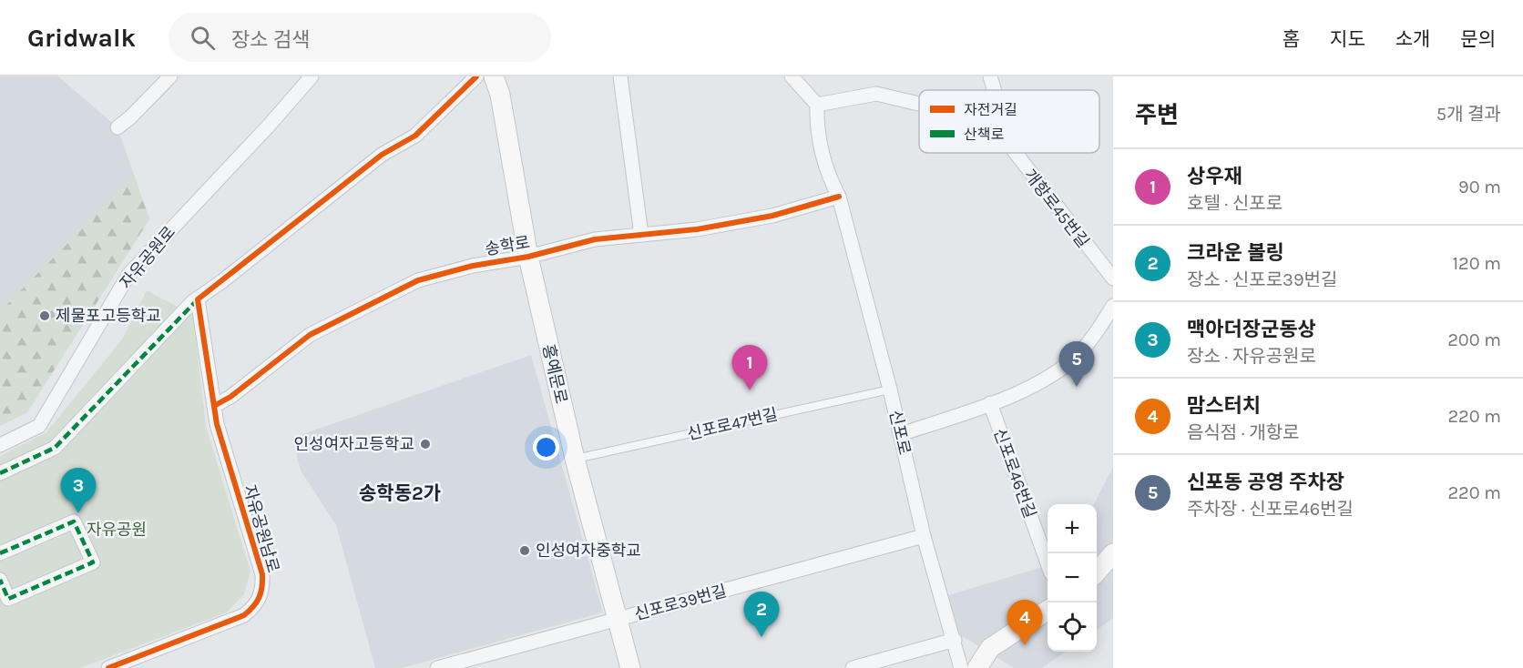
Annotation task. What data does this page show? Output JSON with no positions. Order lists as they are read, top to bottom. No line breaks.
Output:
{"streets":{"street":["개항로45번길","송학로","자유공원로","홍예문로","신포로","신포로46번길","자유공원남로","신포로39번길"],"lane":["신포로47번길"]},"crossings":[["송학로","홍예문로"],["송학로","신포로"],["송학로","자유공원남로"],["홍예문로","신포로47번길"],["홍예문로","신포로39번길"],["신포로47번길","신포로"],["신포로","신포로39번길"]],"districts":["송학동2가"],"parks":["자유공원"],"places":["제물포고등학교","인성여자고등학교","인성여자중학교"],"legend":["자전거길","산책로"],"page":{"header":"Gridwalk","search":"장소 검색","nav":["홈","지도","소개","문의"],"heading":["주변","5개 결과"],"list":[{"mark":"1","name":"상우재","note":"호텔 · 신포로","value":"90 m"},{"mark":"2","name":"크라운 볼링","note":"장소 · 신포로39번길","value":"120 m"},{"mark":"3","name":"맥아더장군동상","note":"장소 · 자유공원로","value":"200 m"},{"mark":"4","name":"맘스터치","note":"음식점 · 개항로","value":"220 m"},{"mark":"5","name":"신포동 공영 주차장","note":"주차장 · 신포로46번길","value":"220 m"}],"pins":["5","1","3","2","4"],"map_buttons":["+","−"]}}
